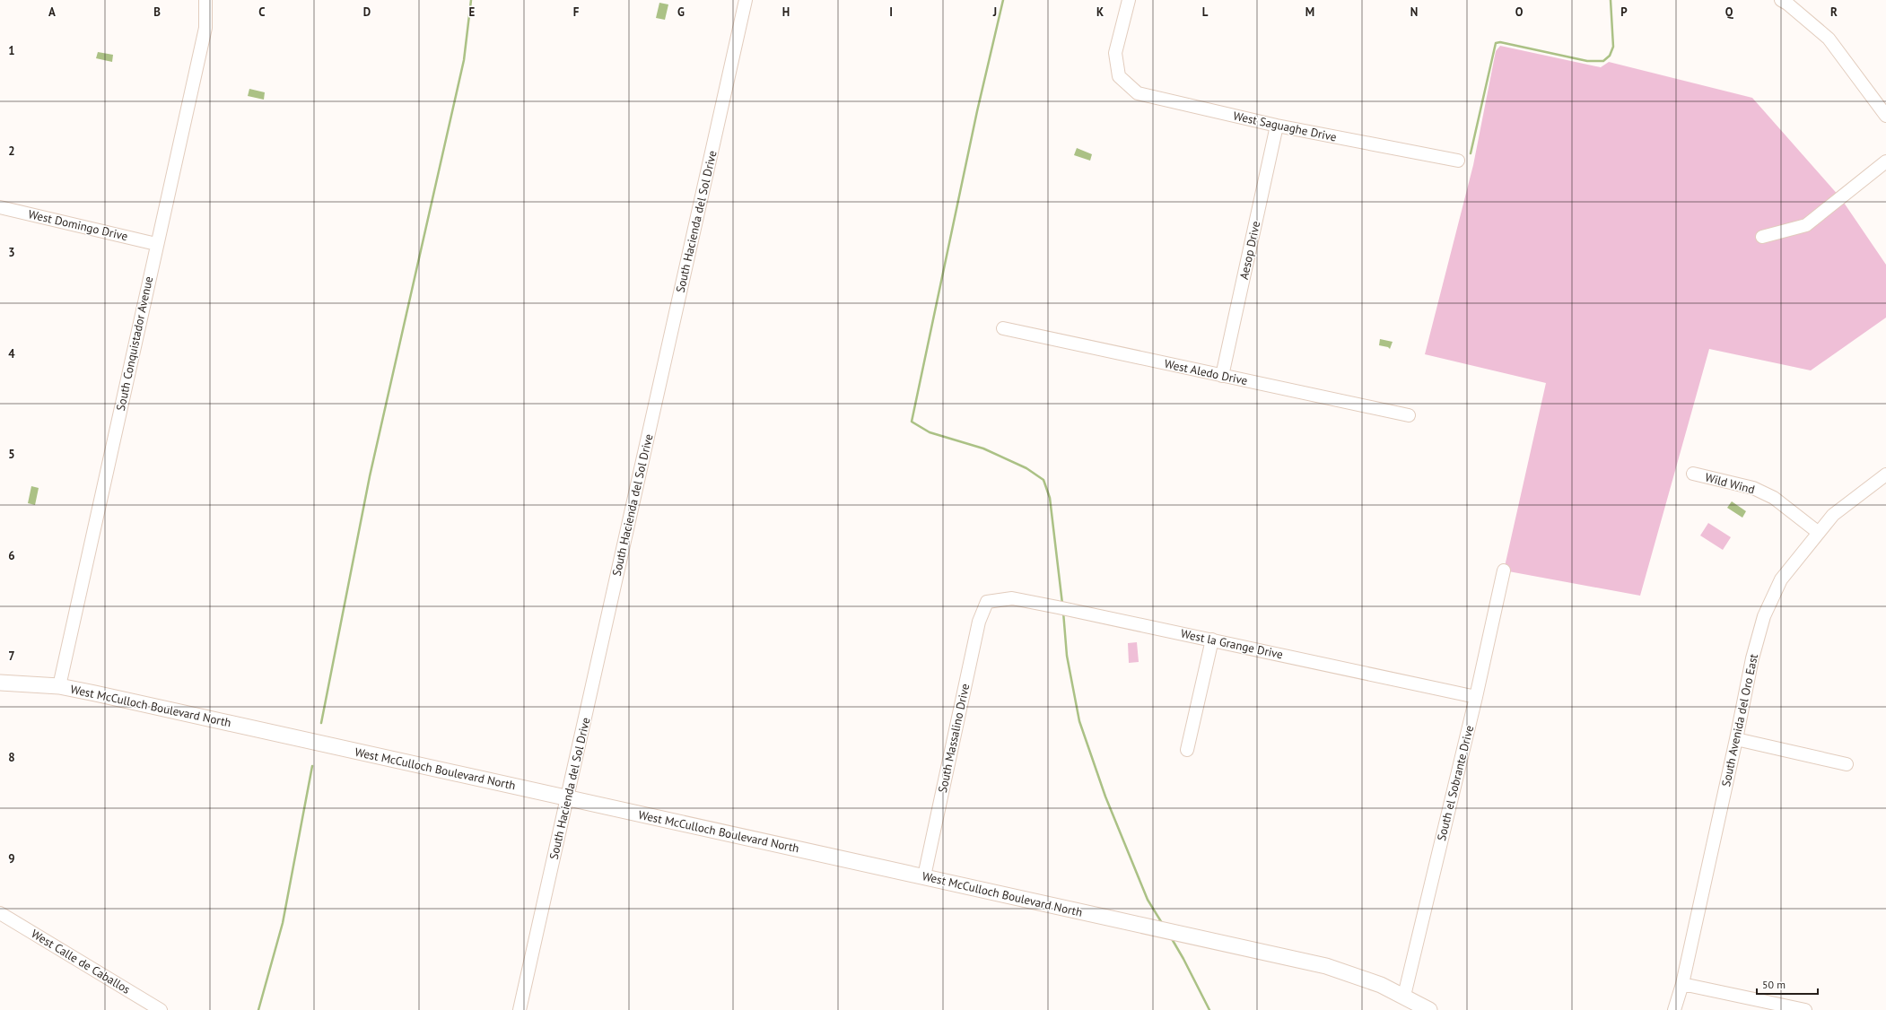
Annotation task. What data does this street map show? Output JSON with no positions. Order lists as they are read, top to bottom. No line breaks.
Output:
{"streets":{"main road":["West McCulloch Boulevard North"],"street":["West Saguaghe Drive","South Hacienda del Sol Drive","West Domingo Drive","Aesop Drive","South Conquistador Avenue","West Aledo Drive","Wild Wind","West la Grange Drive","South Avenida del Oro East","South Massalino Drive","South el Sobrante Drive","West Calle de Caballos"]},"crossings":[["West Saguaghe Drive","Aesop Drive"],["South Hacienda del Sol Drive","West McCulloch Boulevard North"],["West Domingo Drive","South Conquistador Avenue"],["Aesop Drive","West Aledo Drive"],["South Conquistador Avenue","West McCulloch Boulevard North"],["Wild Wind","South Avenida del Oro East"],["West la Grange Drive","South Massalino Drive"],["West la Grange Drive","South el Sobrante Drive"],["West McCulloch Boulevard North","South Massalino Drive"],["West McCulloch Boulevard North","South el Sobrante Drive"]],"scale_bar":"50 m","grid":{"columns":["A","B","C","D","E","F","G","H","I","J","K","L","M","N","O","P","Q","R"],"rows":["1","2","3","4","5","6","7","8","9"]}}
